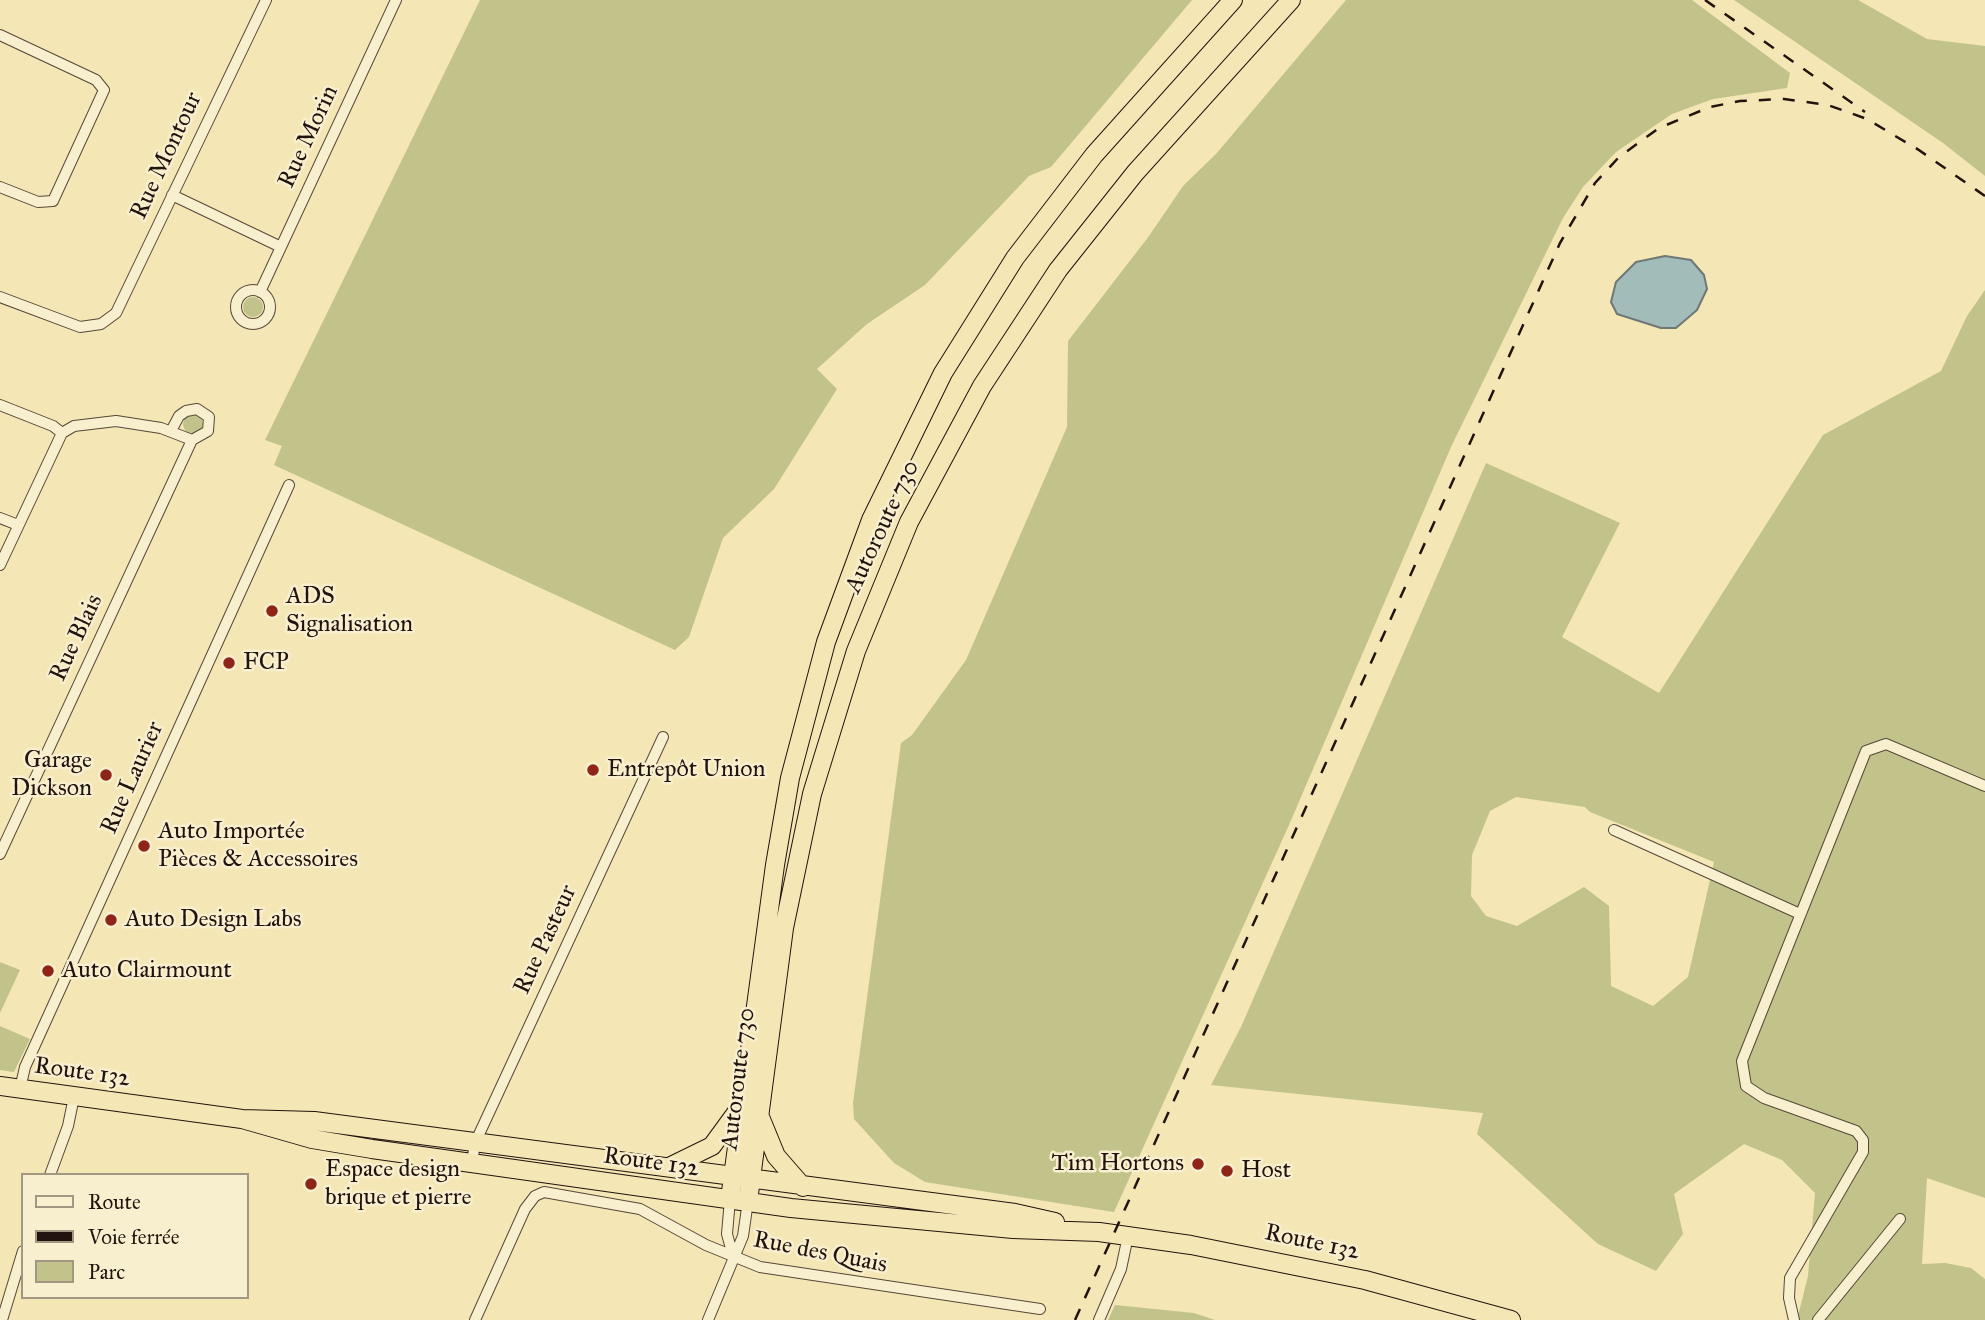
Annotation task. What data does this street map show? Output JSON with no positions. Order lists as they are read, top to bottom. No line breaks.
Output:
{"streets":{"highway":["Autoroute 730","Route 132"],"street":["Rue Morin","Rue Montour","Rue Blais","Rue Laurier","Rue Pasteur","Rue des Quais"]},"crossings":[["Autoroute 730","Route 132"],["Rue Laurier","Route 132"],["Rue Pasteur","Route 132"]],"places":["ADS Signalisation","FCP","Entrepôt Union","Garage Dickson","Auto Importée Pièces & Accessoires","Auto Design Labs","Auto Clairmount","Tim Hortons","Host","Espace design brique et pierre"],"legend":["Route","Voie ferrée","Parc"]}
